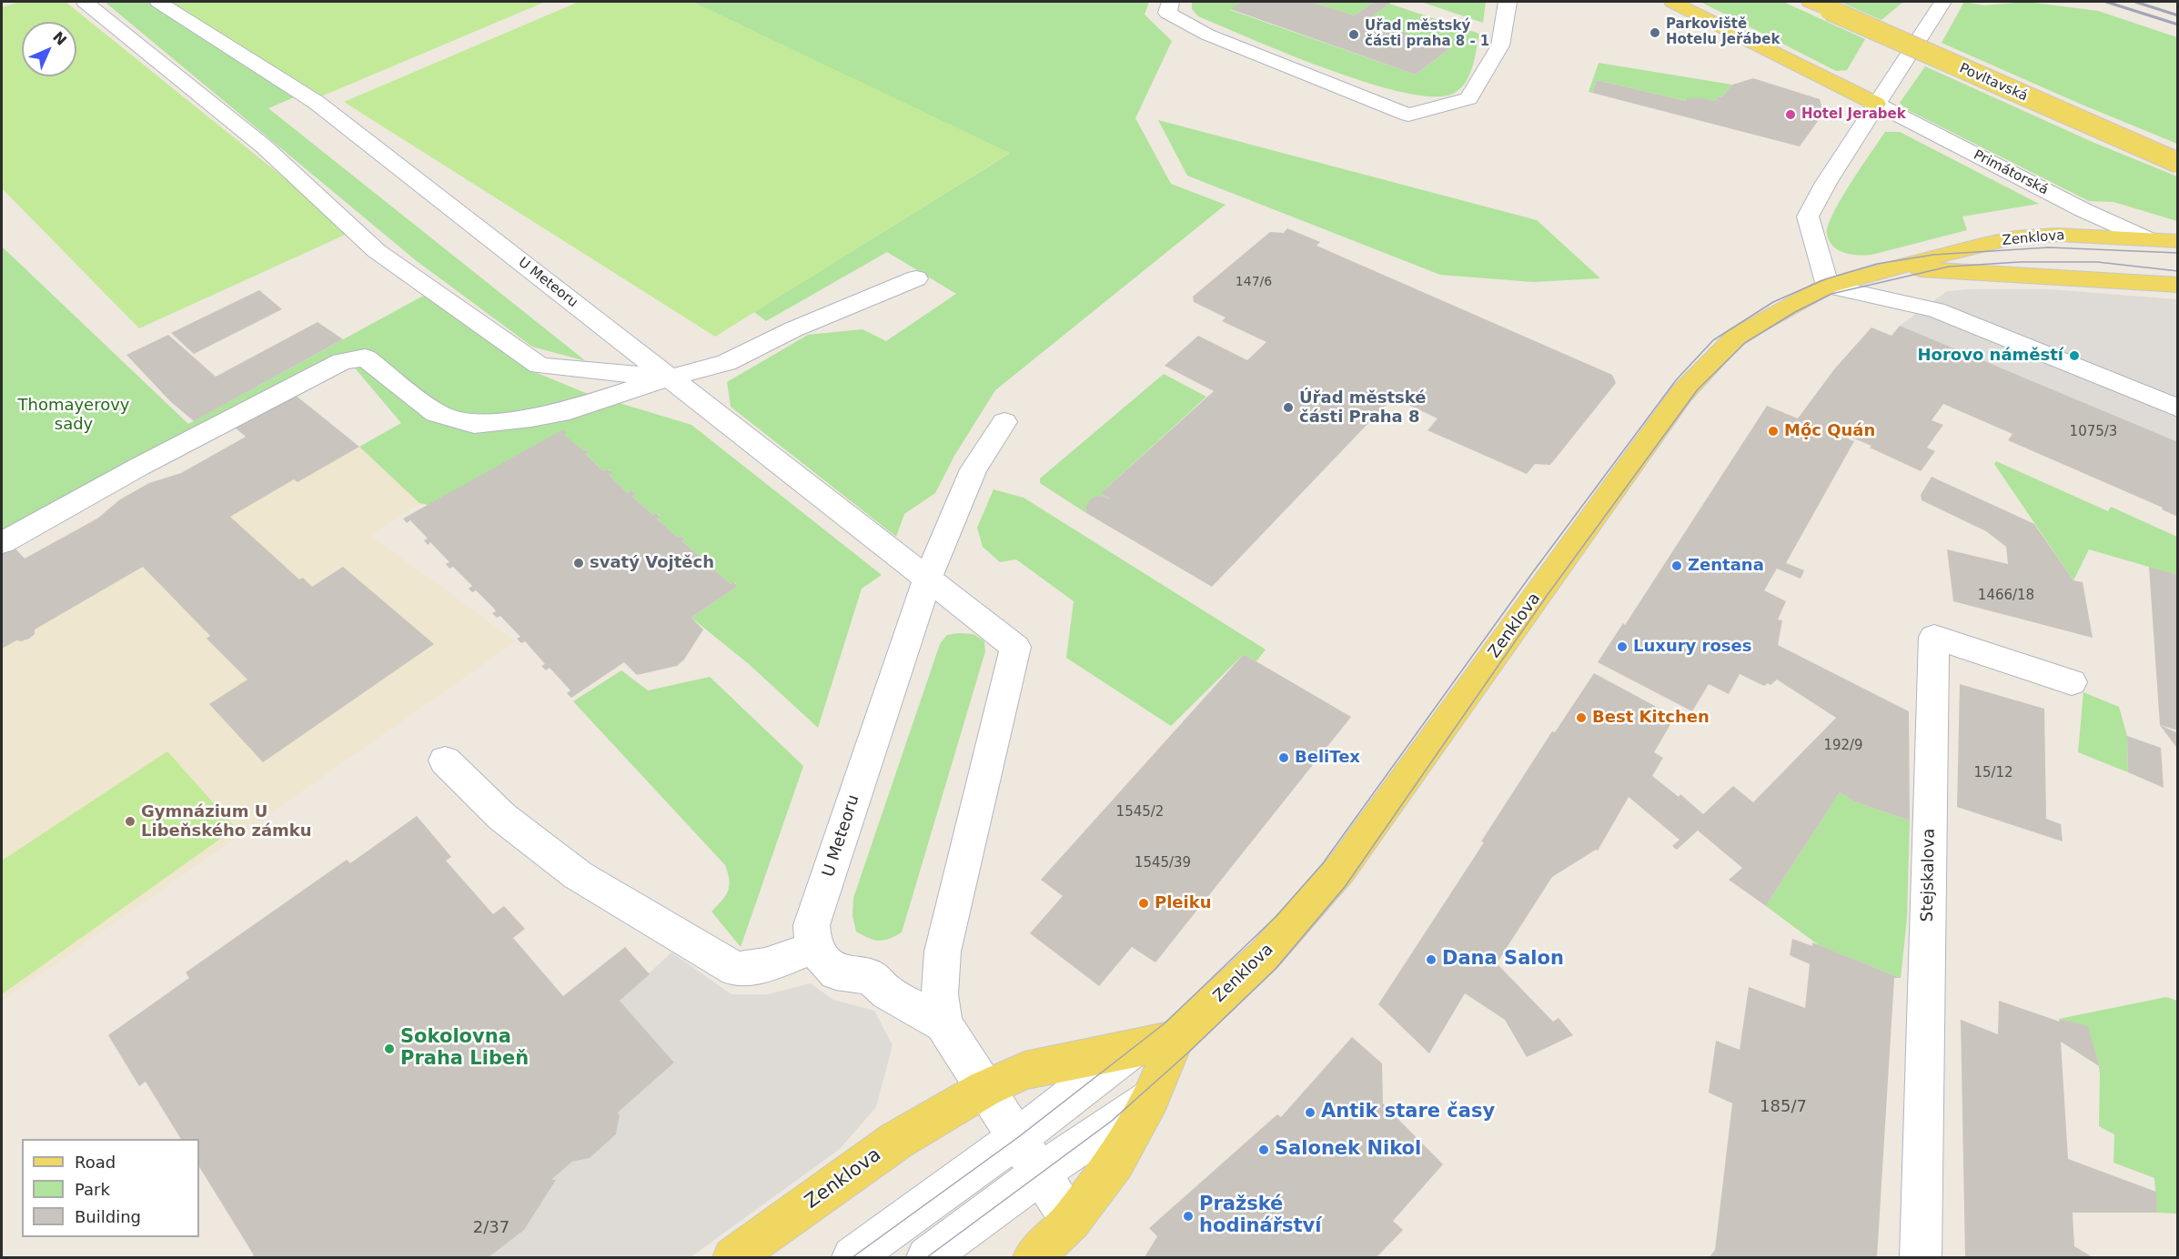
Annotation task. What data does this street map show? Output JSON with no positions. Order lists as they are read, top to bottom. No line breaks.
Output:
{"streets":{"main road":["Povltavská","Zenklova"],"street":["Primátorská","U Meteoru","Stejskalova"]},"crossings":[["Primátorská","Zenklova"],["Zenklova","U Meteoru"]],"parks":["Thomayerovy sady"],"places":["Parkoviště Hotelu Jeřábek","Uřad městský části praha 8 - 1","Hotel Jerabek","Horovo náměstí","Úřad městské části Praha 8","Mộ̉c Quán","svatý Vojtěch","Zentana","Luxury roses","Best Kitchen","BeliTex","Gymnázium U Libeňského zámku","Pleiku","Dana Salon","Sokolovna Praha Libeň","Antik stare časy","Salonek Nikol","Pražské hodinářství"],"house_numbers":["147/6","1075/3","1466/18","192/9","15/12","1545/2","1545/39","185/7","2/37"],"legend":["Road","Park","Building"],"north":"top right"}
